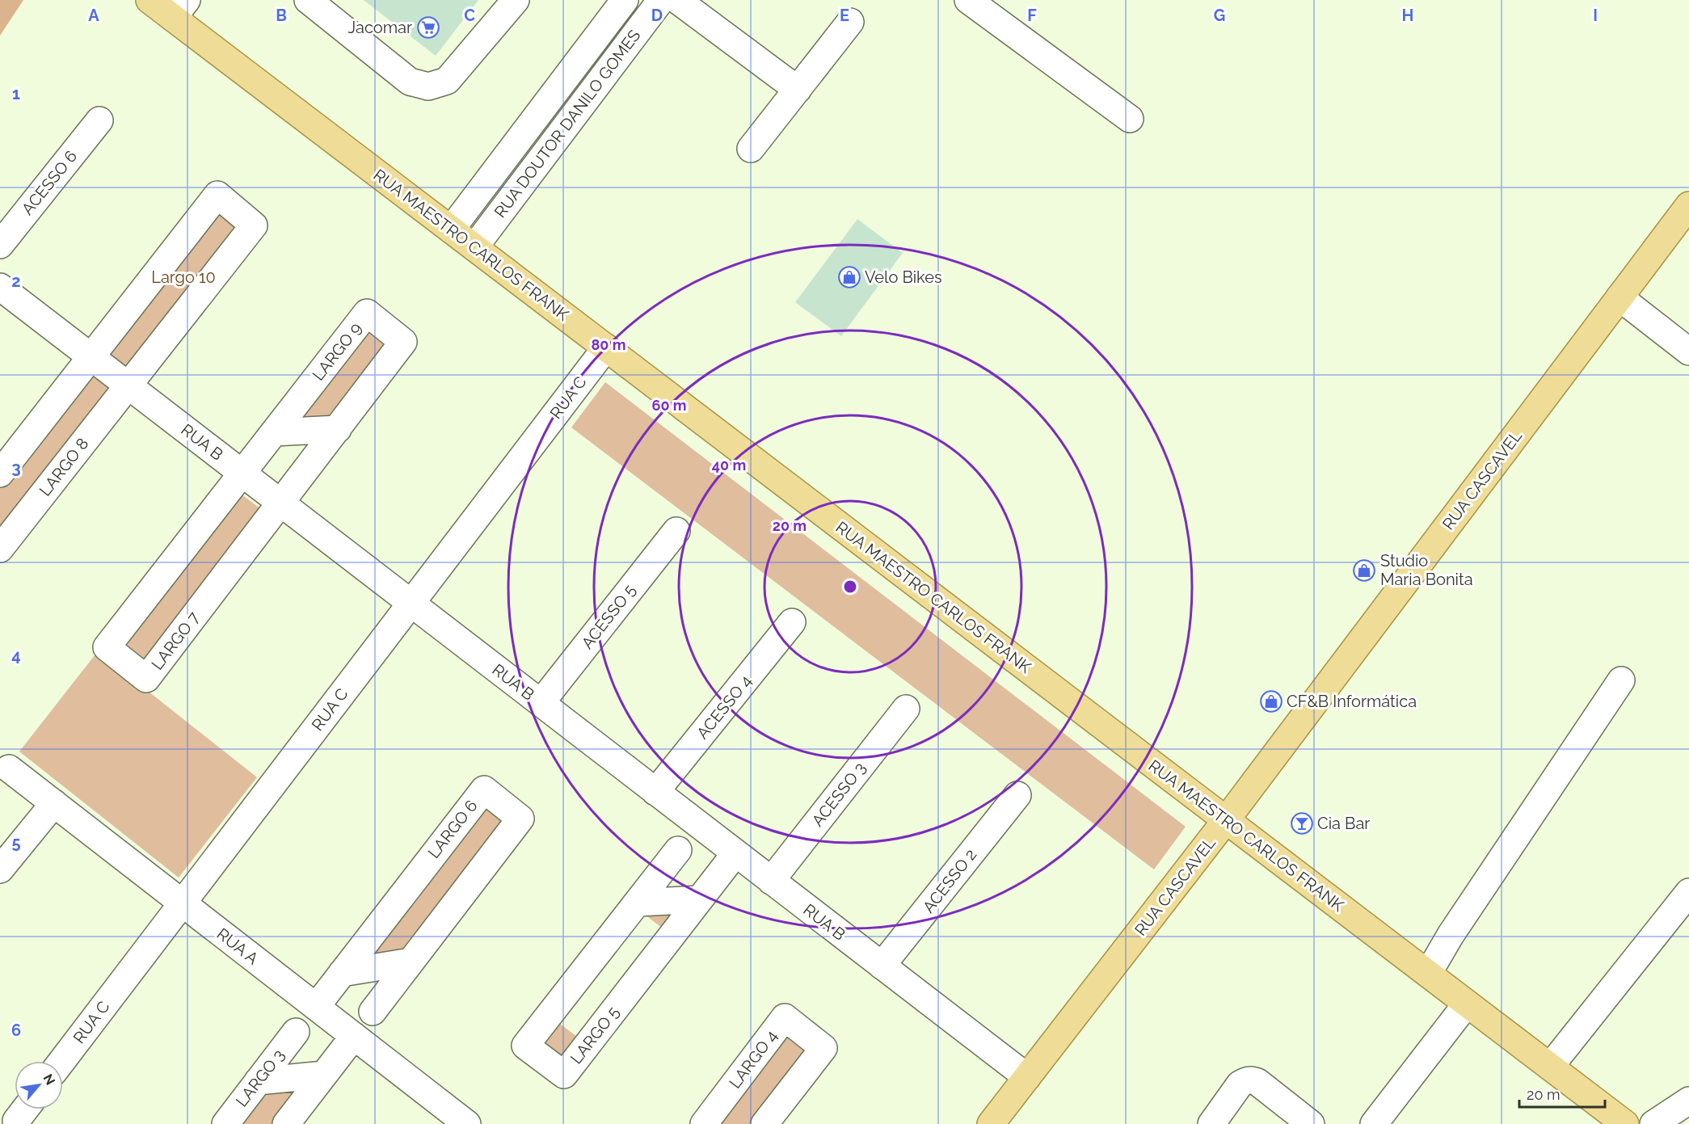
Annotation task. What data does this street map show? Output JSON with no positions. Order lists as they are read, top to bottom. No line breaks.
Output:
{"streets":{"main road":["RUA MAESTRO CARLOS FRANK","RUA CASCAVEL"],"street":["RUA DOUTOR DANILO GOMES","ACESSO 6","LARGO 9","RUA C","RUA B","LARGO 8","ACESSO 5","LARGO 7","ACESSO 4","ACESSO 3","LARGO 6","ACESSO 2","RUA A","LARGO 5","LARGO 4","LARGO 3"]},"crossings":[["RUA DOUTOR DANILO GOMES","RUA MAESTRO CARLOS FRANK"],["RUA MAESTRO CARLOS FRANK","RUA C"],["RUA MAESTRO CARLOS FRANK","RUA CASCAVEL"],["LARGO 9","RUA B"],["LARGO 9","LARGO 7"],["RUA C","RUA B"],["RUA C","RUA A"],["RUA B","LARGO 8"],["RUA B","RUA CASCAVEL"],["RUA B","ACESSO 5"],["RUA B","LARGO 7"],["RUA B","ACESSO 4"],["RUA B","ACESSO 3"],["RUA B","ACESSO 2"],["RUA B","LARGO 5"],["LARGO 6","RUA A"]],"parks":["Largo 10"],"places":{"supermarket":["Jacomar"],"shop":["Velo Bikes","Studio Maria Bonita","CF&B Informática"],"bar":["Cia Bar"]},"scale_bar":"20 m","north":"top right","grid":{"columns":["A","B","C","D","E","F","G","H","I"],"rows":["1","2","3","4","5","6"]},"rings":["80 m","60 m","40 m","20 m"]}
